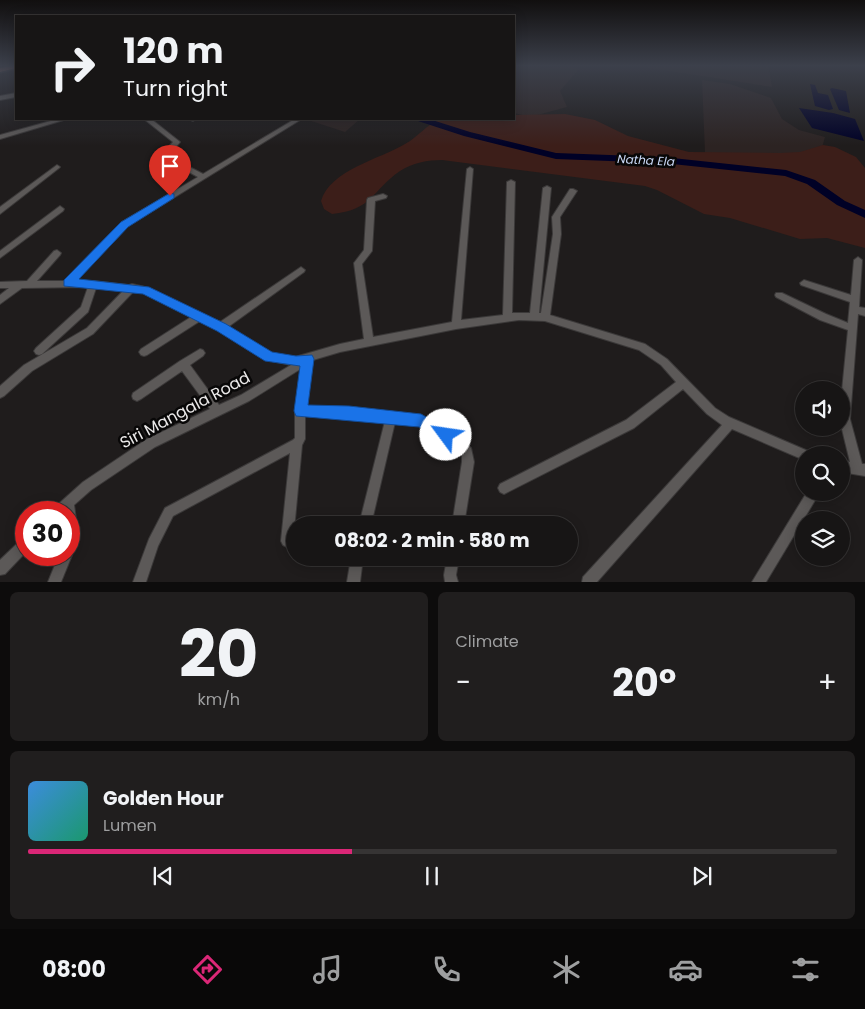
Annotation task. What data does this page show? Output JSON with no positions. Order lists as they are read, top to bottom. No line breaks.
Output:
{"streets":{"street":["Siri Mangala Road"]},"water":["Natha Ela"],"page":{"turn":["120 m","Turn right"],"limit":"30","trip":"08:02 · 2 min · 580 m","tile":[["20","km/h"],"Climate"],"heat":["−","20°","+"],"song":["Golden Hour","Lumen"],"tabs":"08:00"}}
